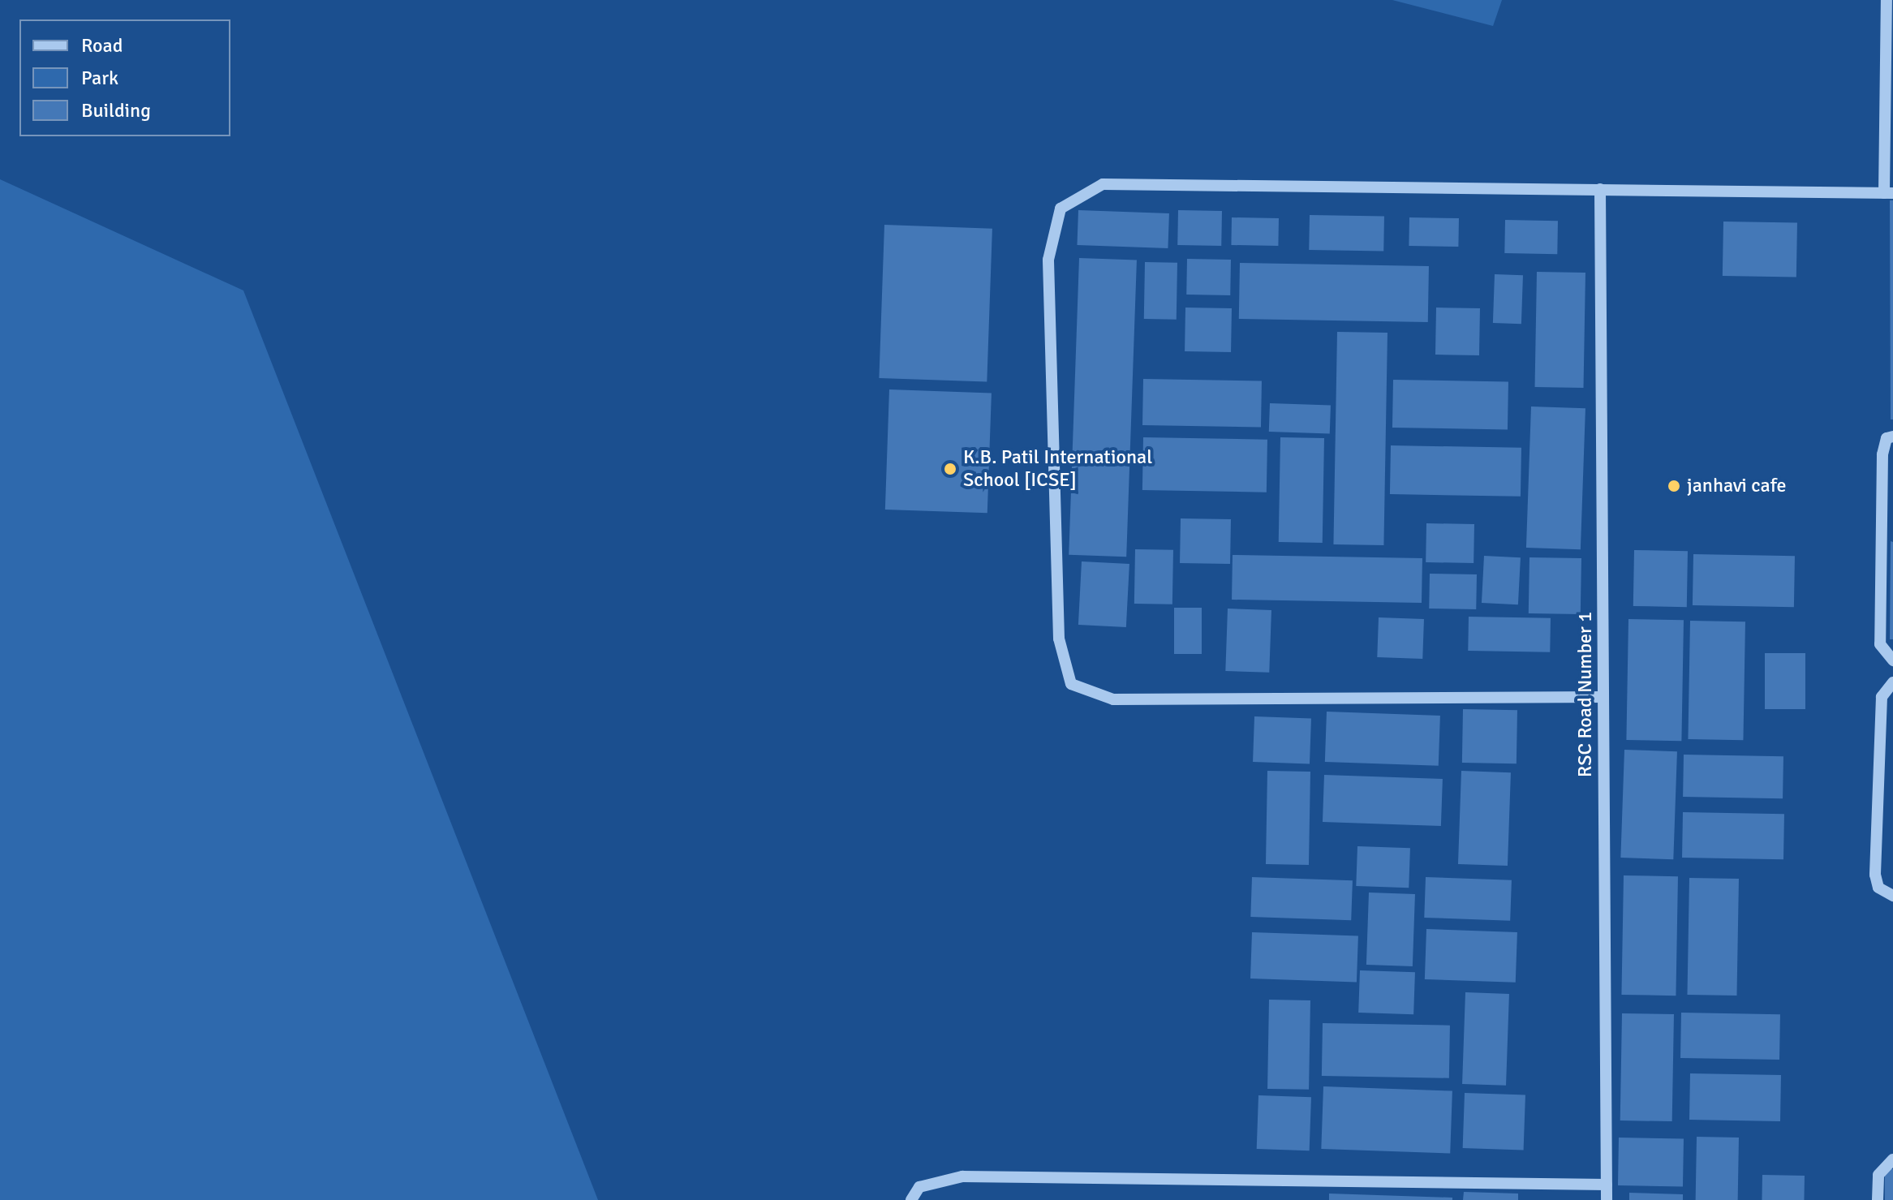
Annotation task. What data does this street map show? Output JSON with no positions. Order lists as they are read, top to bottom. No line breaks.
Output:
{"streets":{"street":["RSC Road Number 1"]},"places":["K.B. Patil International School [ICSE]","janhavi cafe"],"legend":["Road","Park","Building"]}
